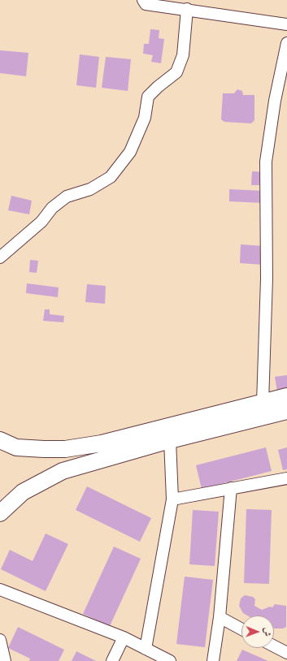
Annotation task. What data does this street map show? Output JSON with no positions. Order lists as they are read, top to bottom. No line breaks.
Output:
{"north":"right"}
